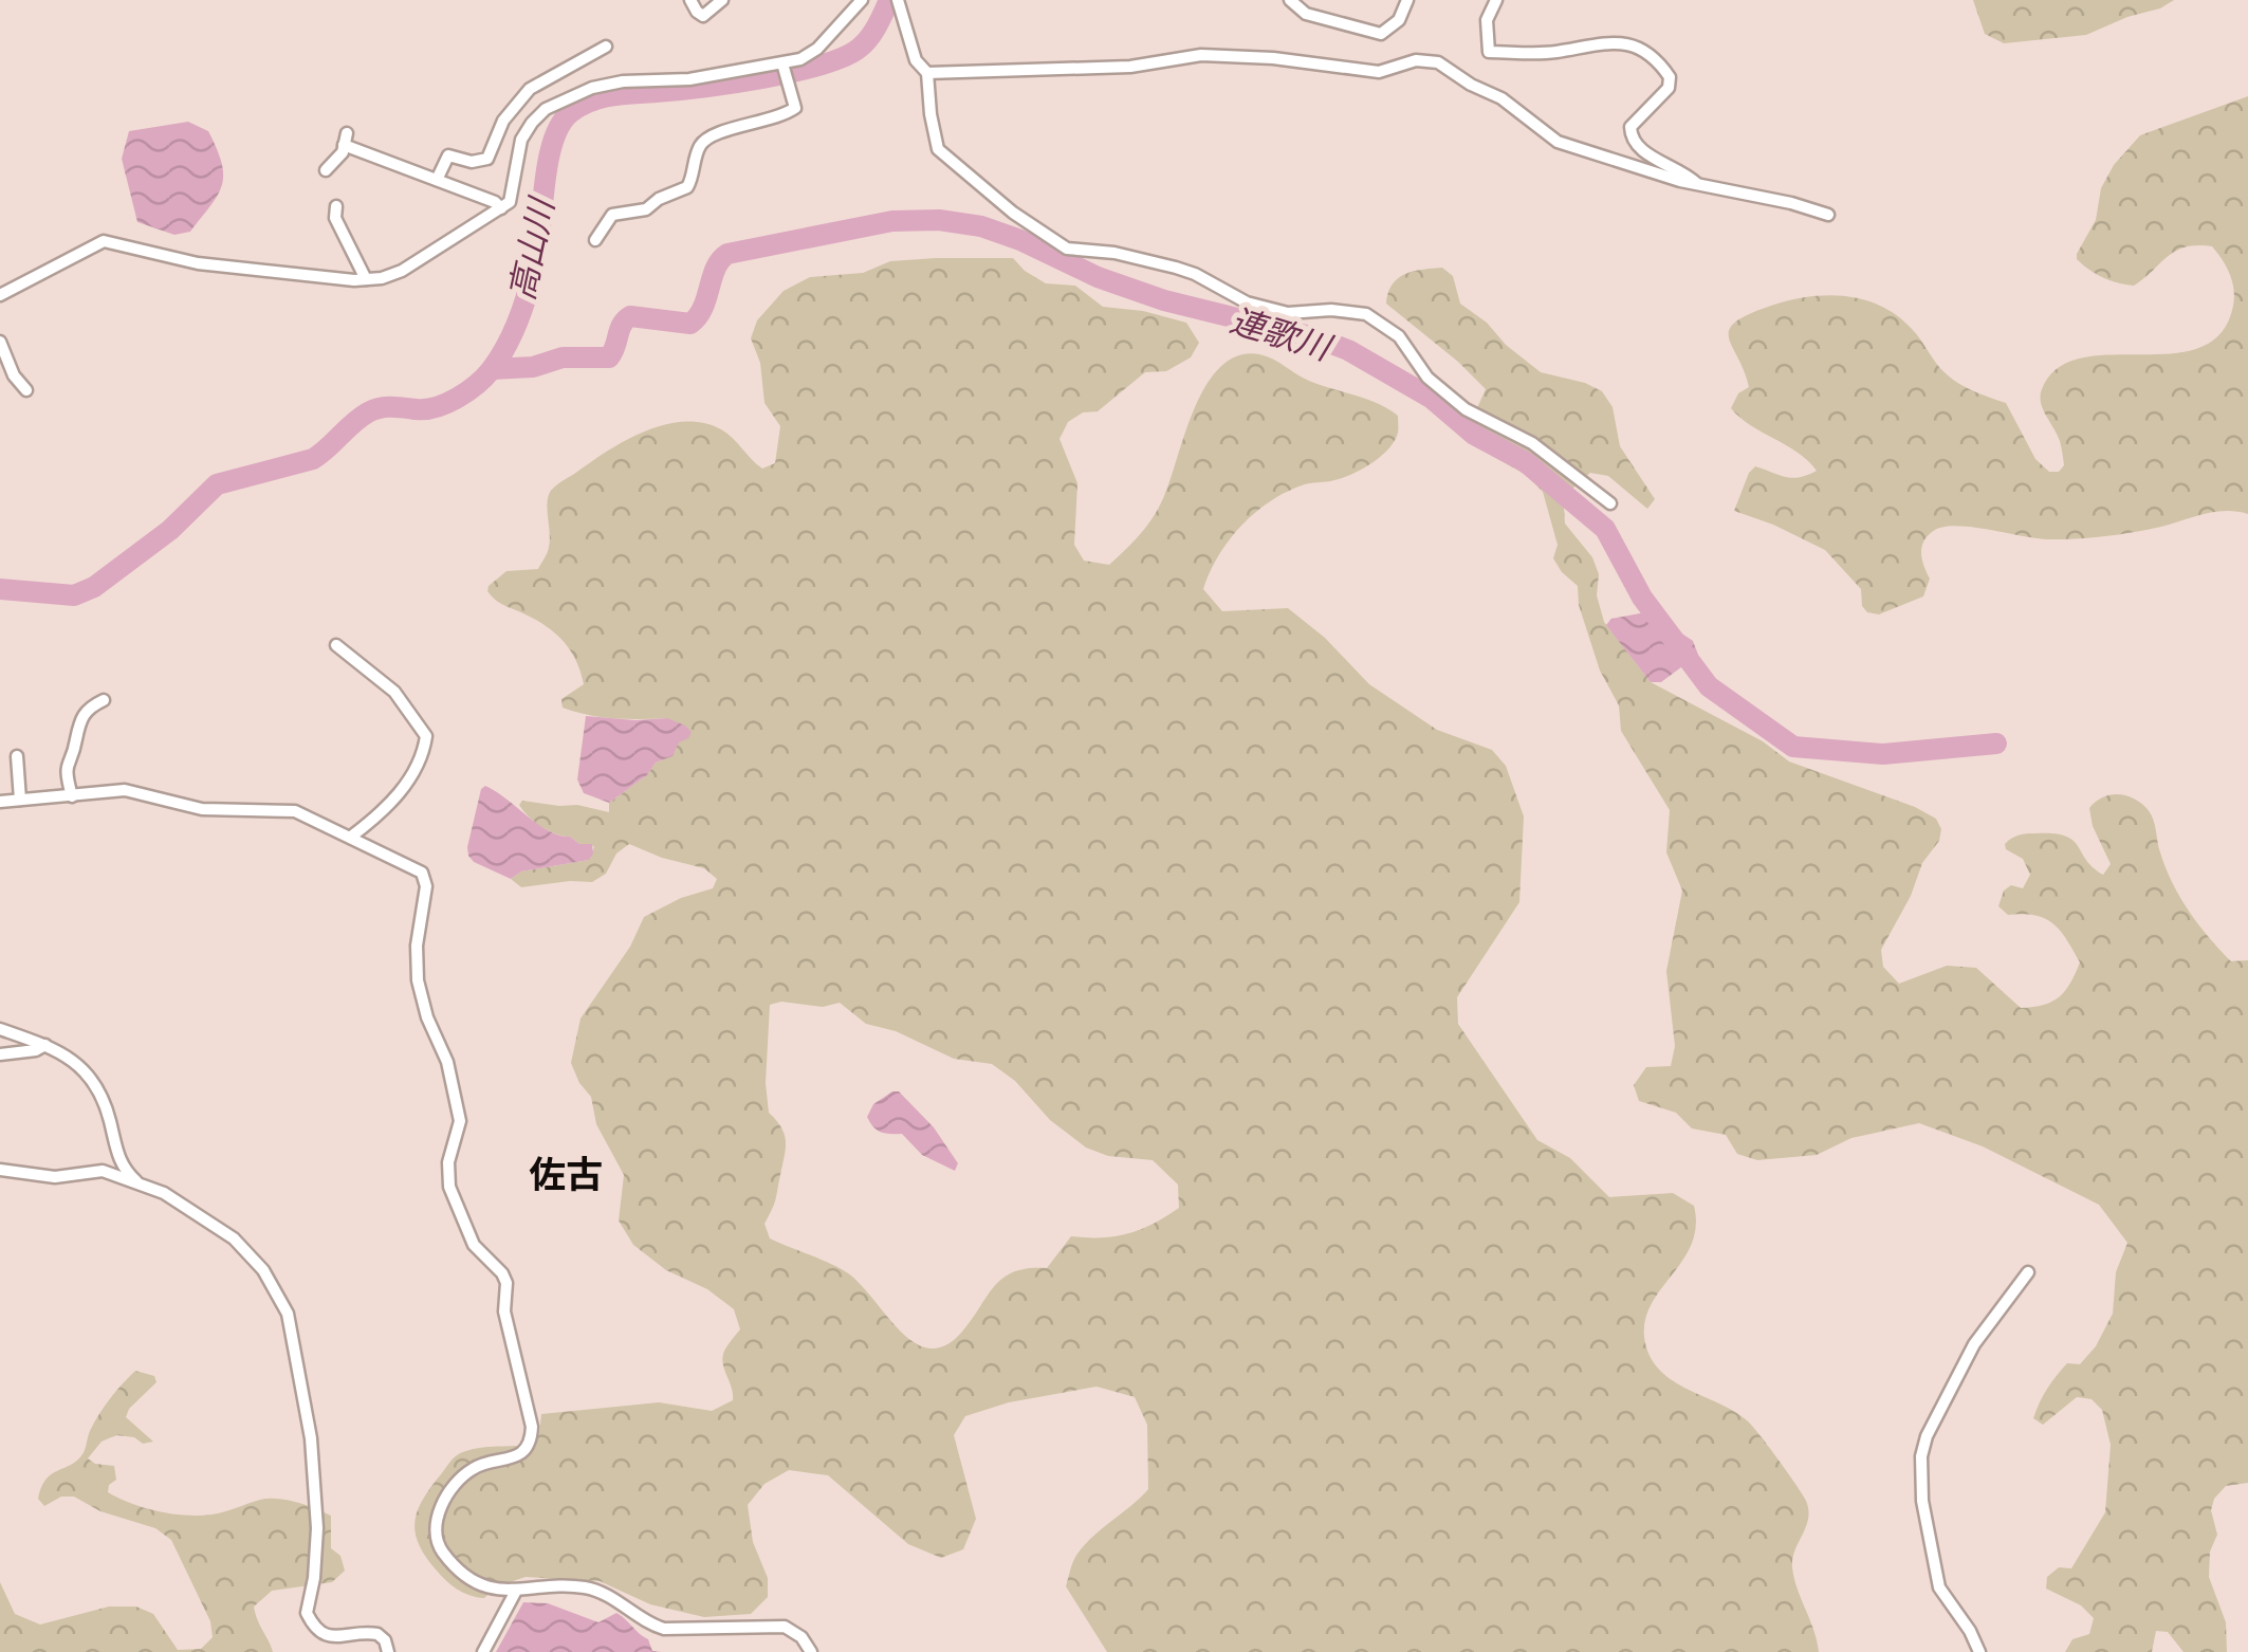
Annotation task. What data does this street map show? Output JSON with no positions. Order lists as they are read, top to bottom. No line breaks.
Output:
{"districts":["佐古"],"water":["高山川","連歌川"]}
